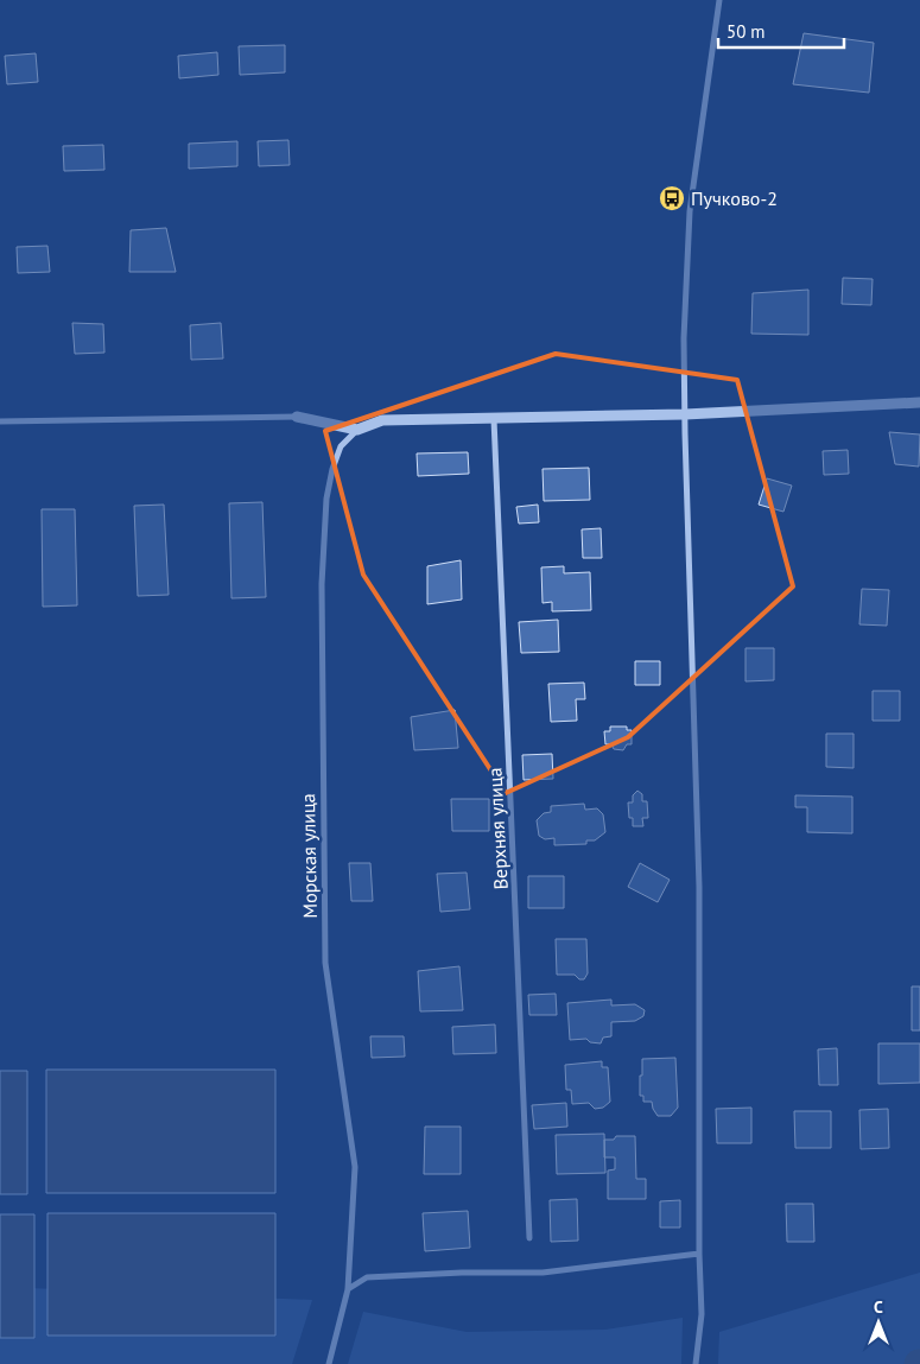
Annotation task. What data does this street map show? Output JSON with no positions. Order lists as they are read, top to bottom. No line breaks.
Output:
{"streets":{"street":["Верхняя улица","Морская улица"]},"places":{"bus stop":["Пучково-2"]},"scale_bar":"50 m","north":"top"}
